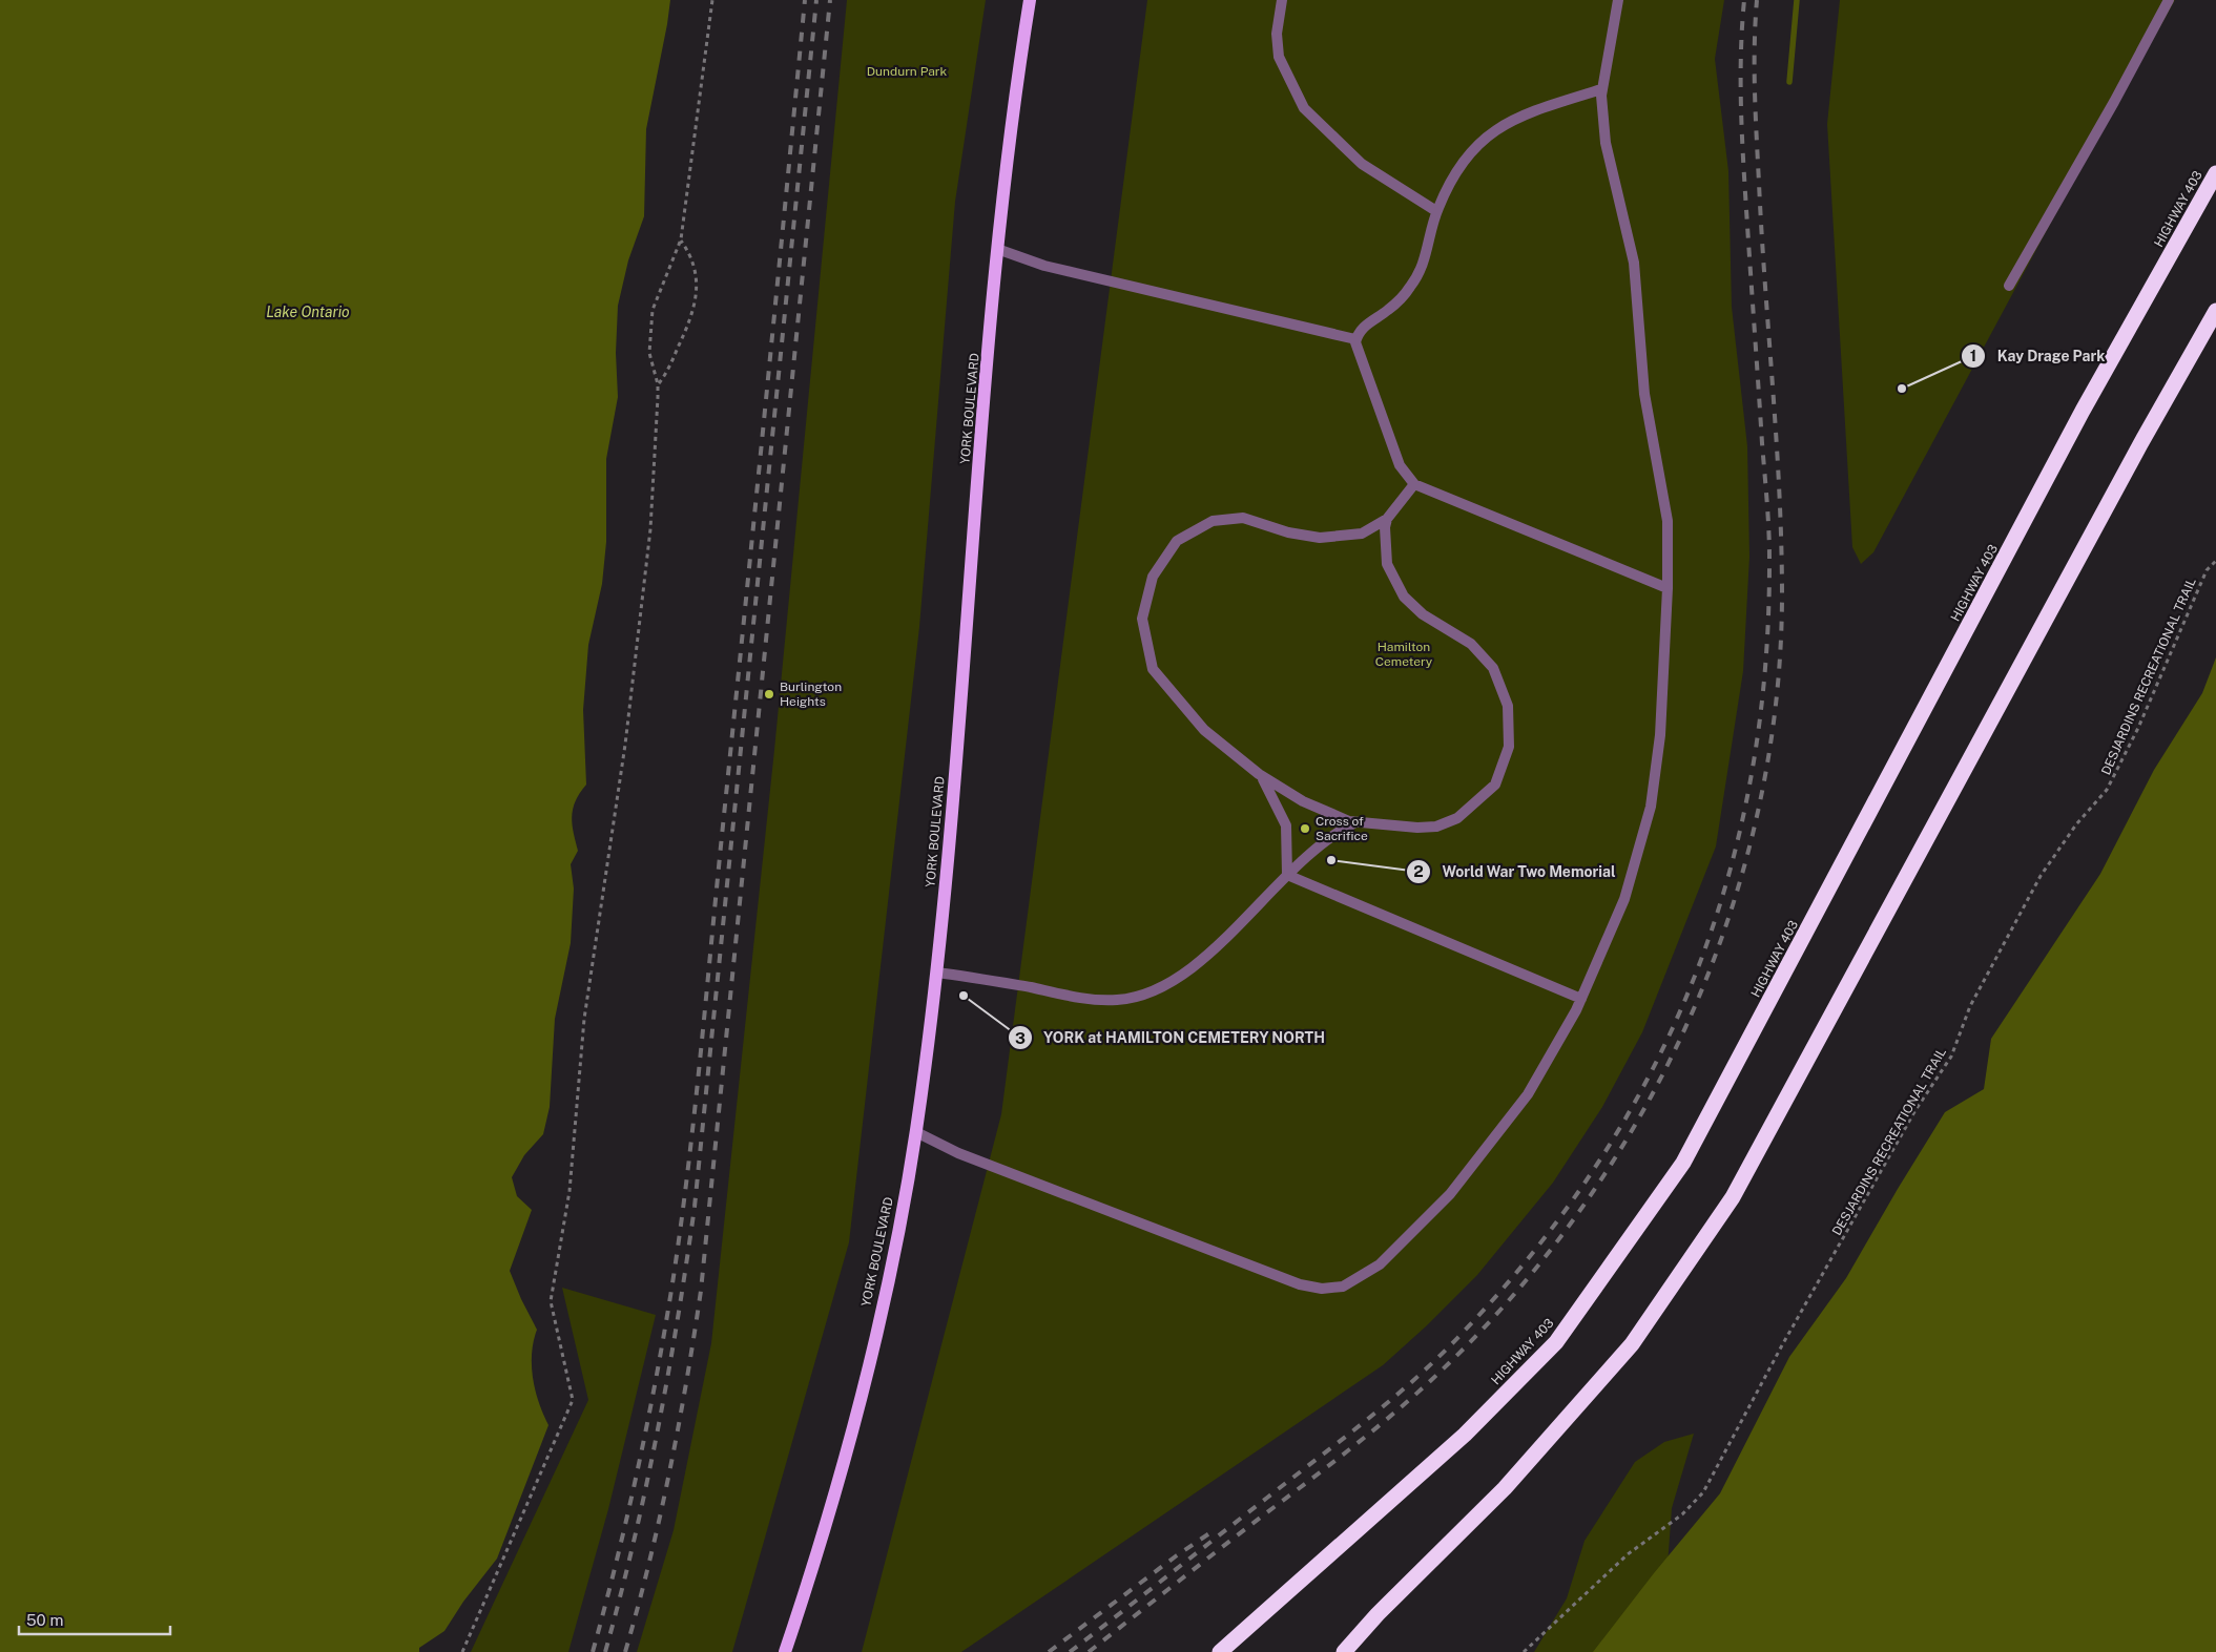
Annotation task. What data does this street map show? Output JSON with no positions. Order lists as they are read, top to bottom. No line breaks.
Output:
{"streets":{"highway":["HIGHWAY 403"],"main road":["YORK BOULEVARD"],"path":["DESJARDINS RECREATIONAL TRAIL"]},"water":["Lake Ontario"],"parks":["Dundurn Park","Hamilton Cemetery"],"places":["Kay Drage Park","Burlington Heights","Cross of Sacrifice","World War Two Memorial","YORK at HAMILTON CEMETERY NORTH"],"scale_bar":"50 m"}
